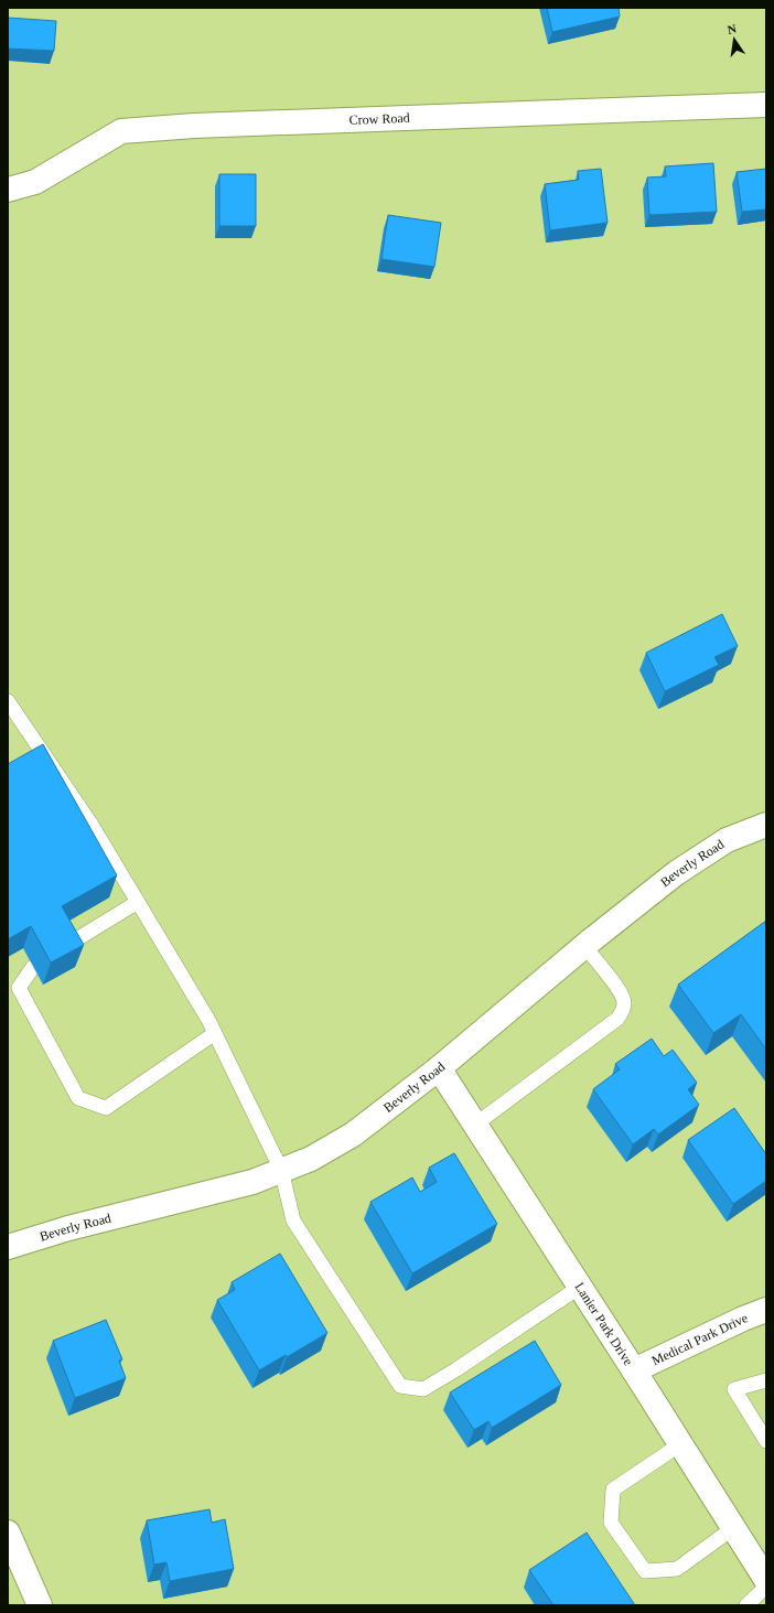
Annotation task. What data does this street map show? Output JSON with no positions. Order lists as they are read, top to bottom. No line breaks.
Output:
{"streets":{"street":["Crow Road","Beverly Road","Lanier Park Drive","Medical Park Drive"]},"crossings":[["Beverly Road","Lanier Park Drive"],["Lanier Park Drive","Medical Park Drive"]],"north":"top"}
